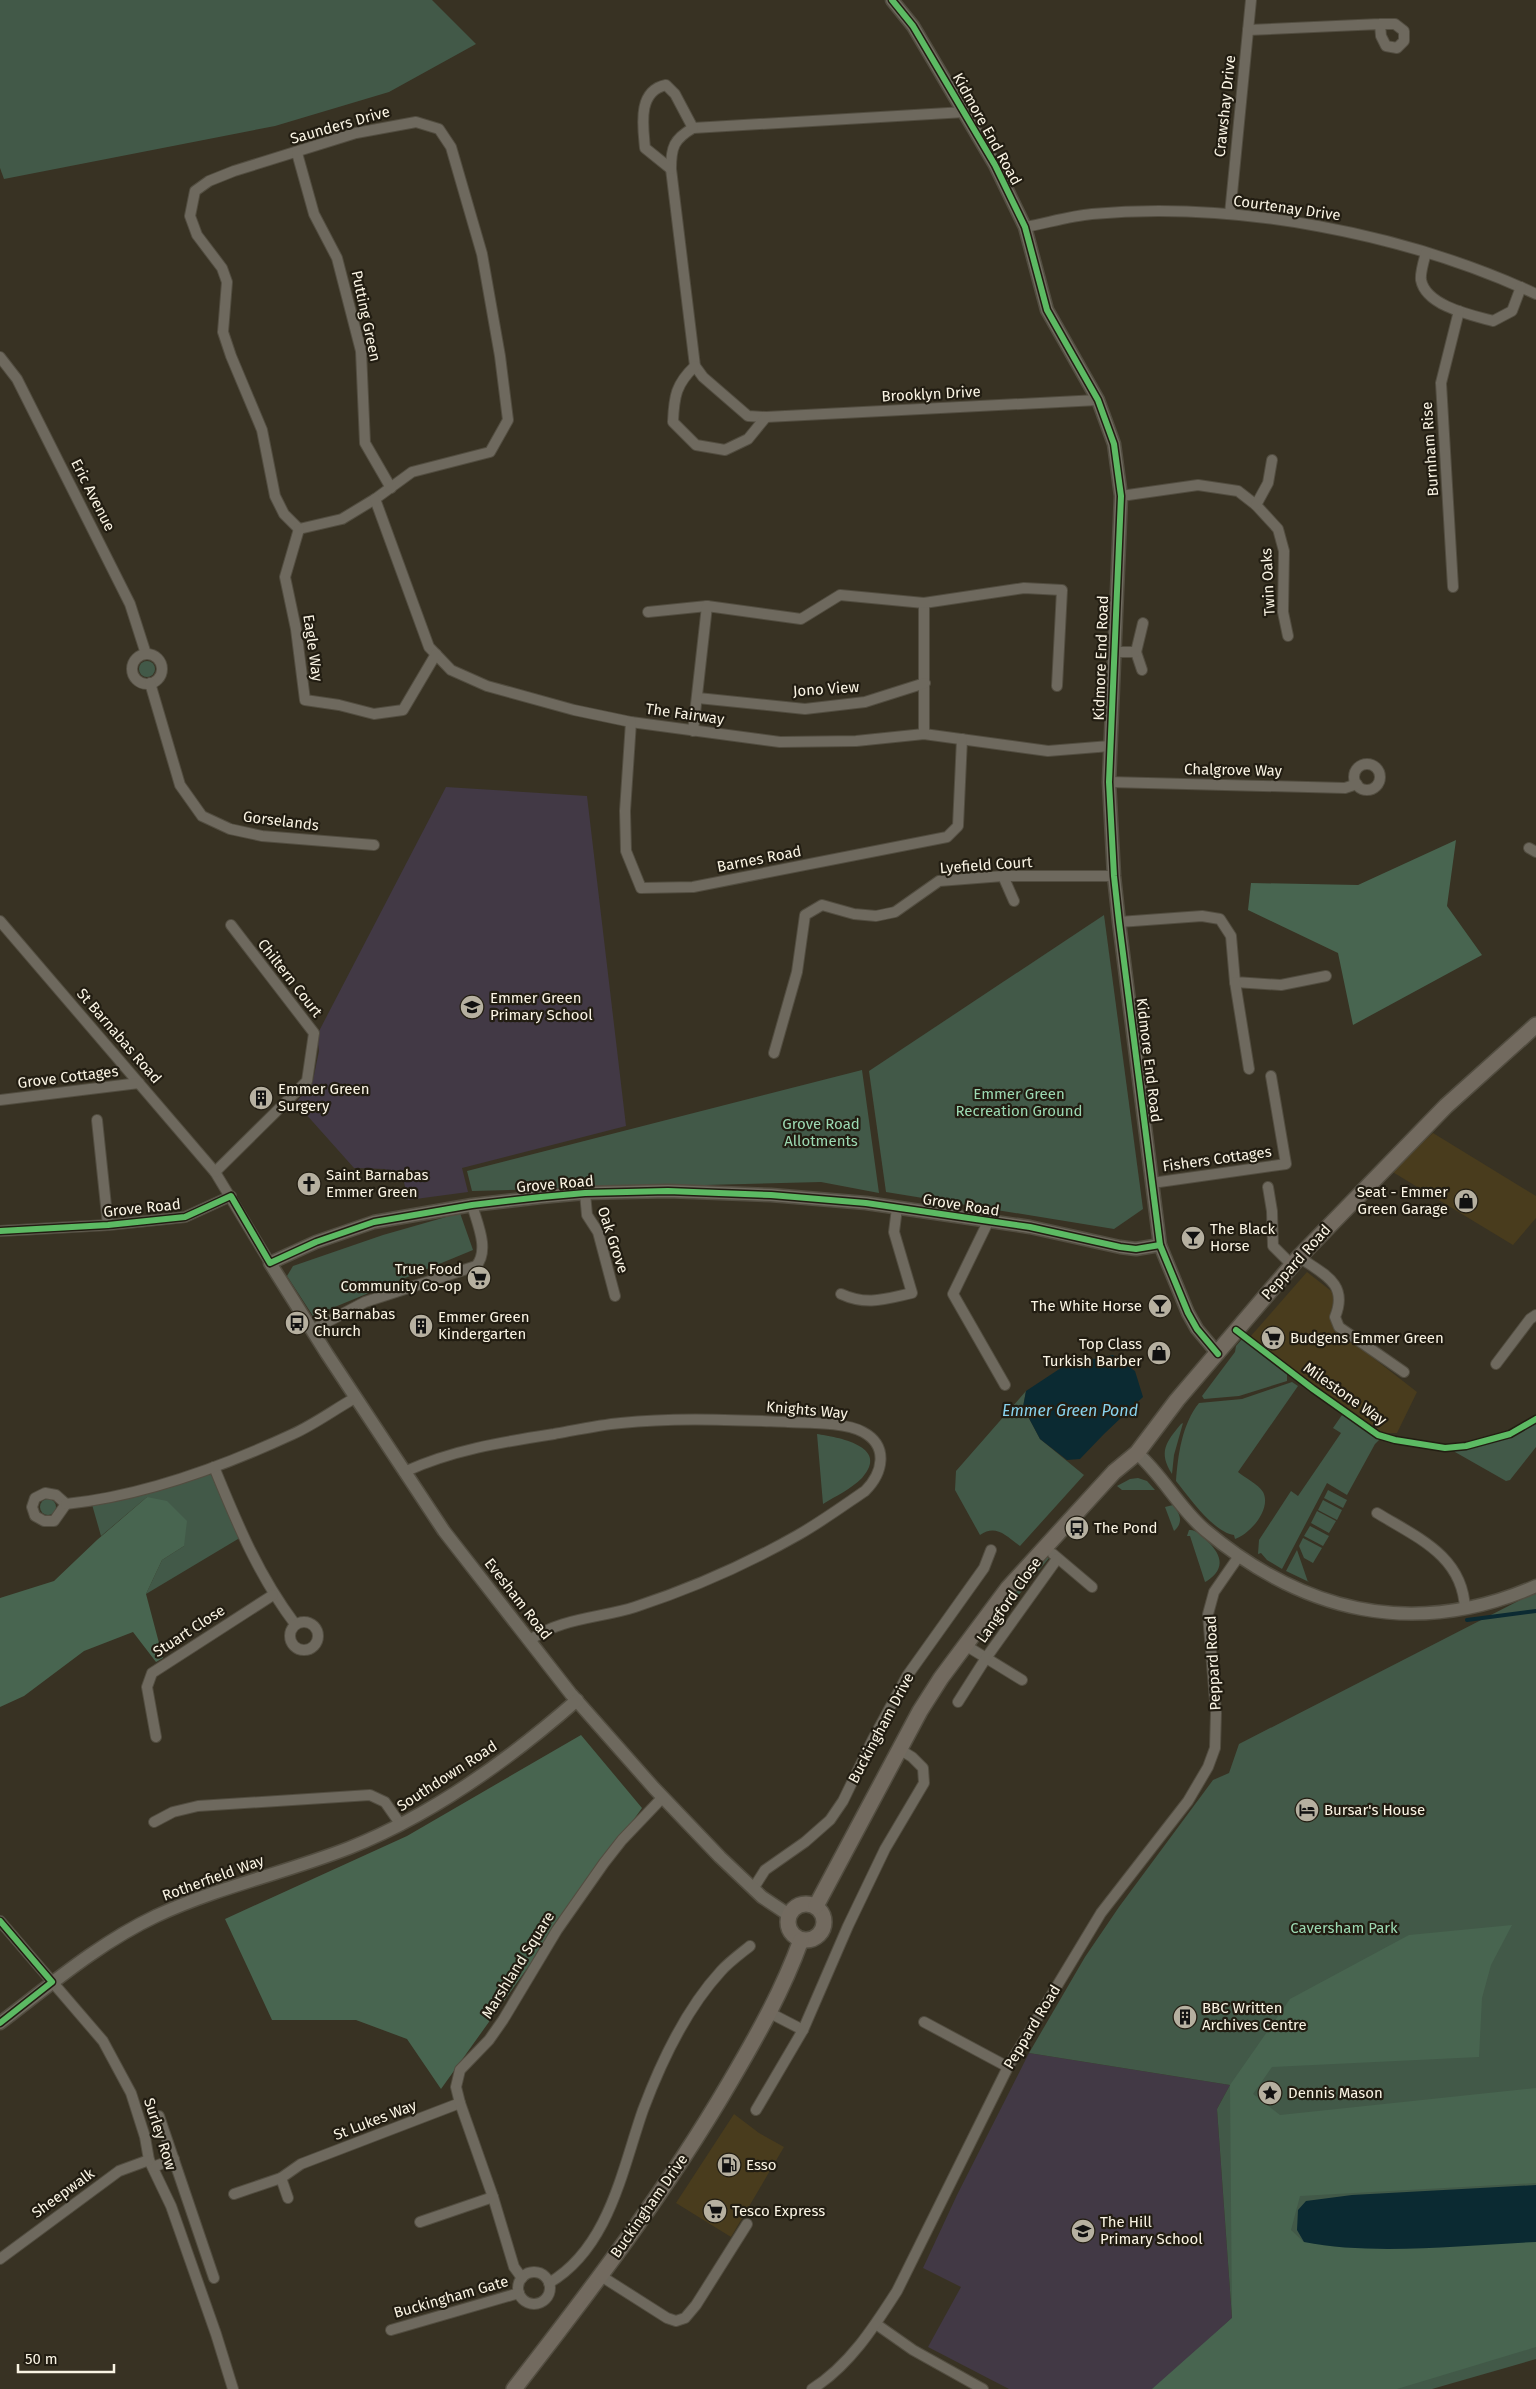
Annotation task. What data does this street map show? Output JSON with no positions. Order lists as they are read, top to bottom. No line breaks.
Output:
{"streets":{"main road":["Peppard Road","Buckingham Drive"],"street":["Crawshay Drive","Saunders Drive","Kidmore End Road","Courtenay Drive","Putting Green","Brooklyn Drive","Burnham Rise","Eric Avenue","Twin Oaks","Eagle Way","Jono View","The Fairway","Chalgrove Way","Gorselands","Barnes Road","Lyefield Court","Chiltern Court","St Barnabas Road","Grove Cottages","Fishers Cottages","Grove Road","Oak Grove","Knights Way","Evesham Road","Langford Close","Stuart Close","Southdown Road","Rotherfield Way","Marshland Square","St Lukes Way","Surley Row","Sheepwalk","Buckingham Gate"],"cycle path":["Milestone Way"]},"crossings":[["Crawshay Drive","Courtenay Drive"],["Saunders Drive","Putting Green"],["Saunders Drive","Eagle Way"],["Saunders Drive","The Fairway"],["Kidmore End Road","Courtenay Drive"],["Kidmore End Road","Brooklyn Drive"],["Kidmore End Road","Twin Oaks"],["Kidmore End Road","The Fairway"],["Kidmore End Road","Chalgrove Way"],["Kidmore End Road","Lyefield Court"],["Kidmore End Road","Fishers Cottages"],["Kidmore End Road","Grove Road"],["Kidmore End Road","Peppard Road"],["Eric Avenue","Gorselands"],["Eagle Way","The Fairway"],["The Fairway","Barnes Road"],["Chiltern Court","St Barnabas Road"],["St Barnabas Road","Grove Cottages"],["St Barnabas Road","Grove Road"],["Grove Road","Oak Grove"],["Grove Road","Evesham Road"],["Peppard Road","Buckingham Drive"],["Knights Way","Evesham Road"],["Evesham Road","Buckingham Drive"],["Evesham Road","Southdown Road"],["Evesham Road","Marshland Square"],["Langford Close","Buckingham Drive"],["Buckingham Drive","Marshland Square"],["Buckingham Drive","Buckingham Gate"],["Southdown Road","Rotherfield Way"],["Rotherfield Way","Surley Row"],["Marshland Square","St Lukes Way"],["Marshland Square","Buckingham Gate"],["Surley Row","Sheepwalk"]],"water":["Emmer Green Pond"],"parks":["Emmer Green Recreation Ground","Grove Road Allotments","Caversham Park"],"places":{"school or university":["Emmer Green Primary School","The Hill Primary School"],"building":["Emmer Green Surgery","Emmer Green Kindergarten","BBC Written Archives Centre"],"church":["Saint Barnabas Emmer Green"],"shop":["Seat - Emmer Green Garage","Top Class Turkish Barber"],"bar":["The Black Horse","The White Horse"],"supermarket":["True Food Community Co-op","Budgens Emmer Green","Tesco Express"],"bus stop":["St Barnabas Church","The Pond"],"hotel":["Bursar's House"],"place":["Dennis Mason"],"fuel station":["Esso"]},"scale_bar":"50 m"}
